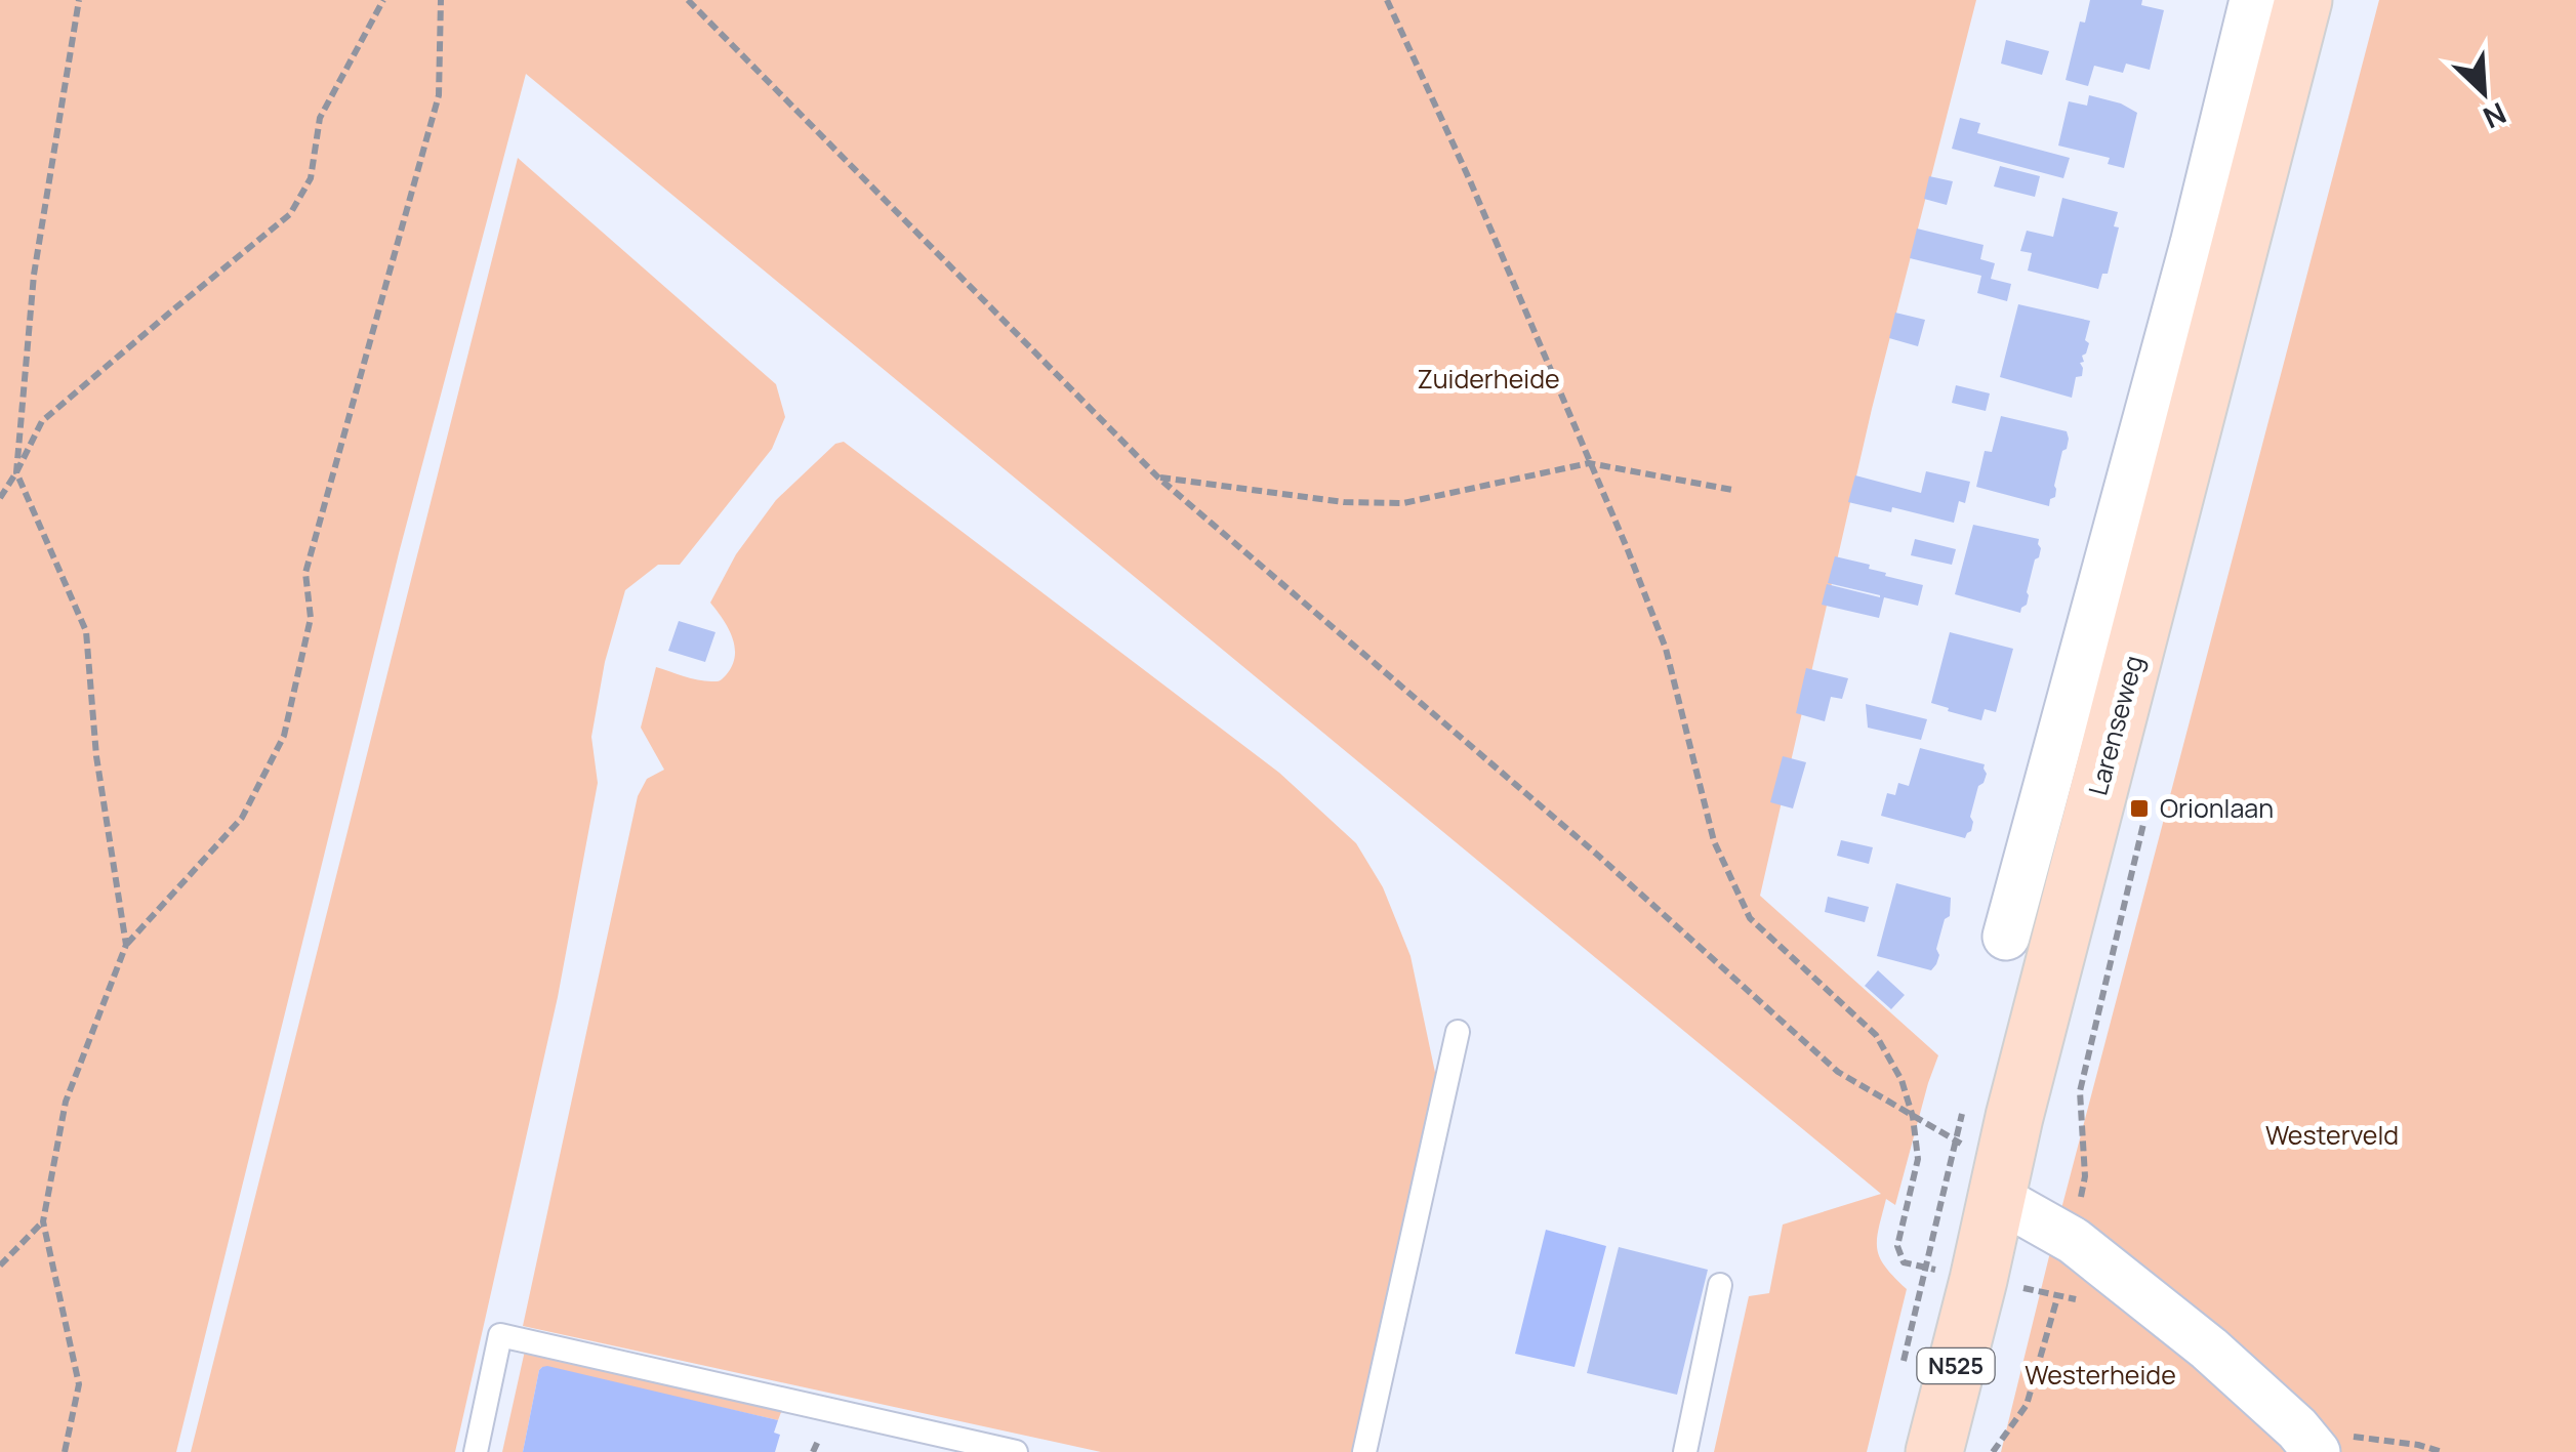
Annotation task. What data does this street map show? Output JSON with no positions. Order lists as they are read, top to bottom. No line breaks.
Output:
{"streets":{"main road":["Larenseweg","N525"]},"parks":["Zuiderheide","Westerveld","Westerheide"],"places":{"transit":["Orionlaan"]},"north":"bottom right"}
